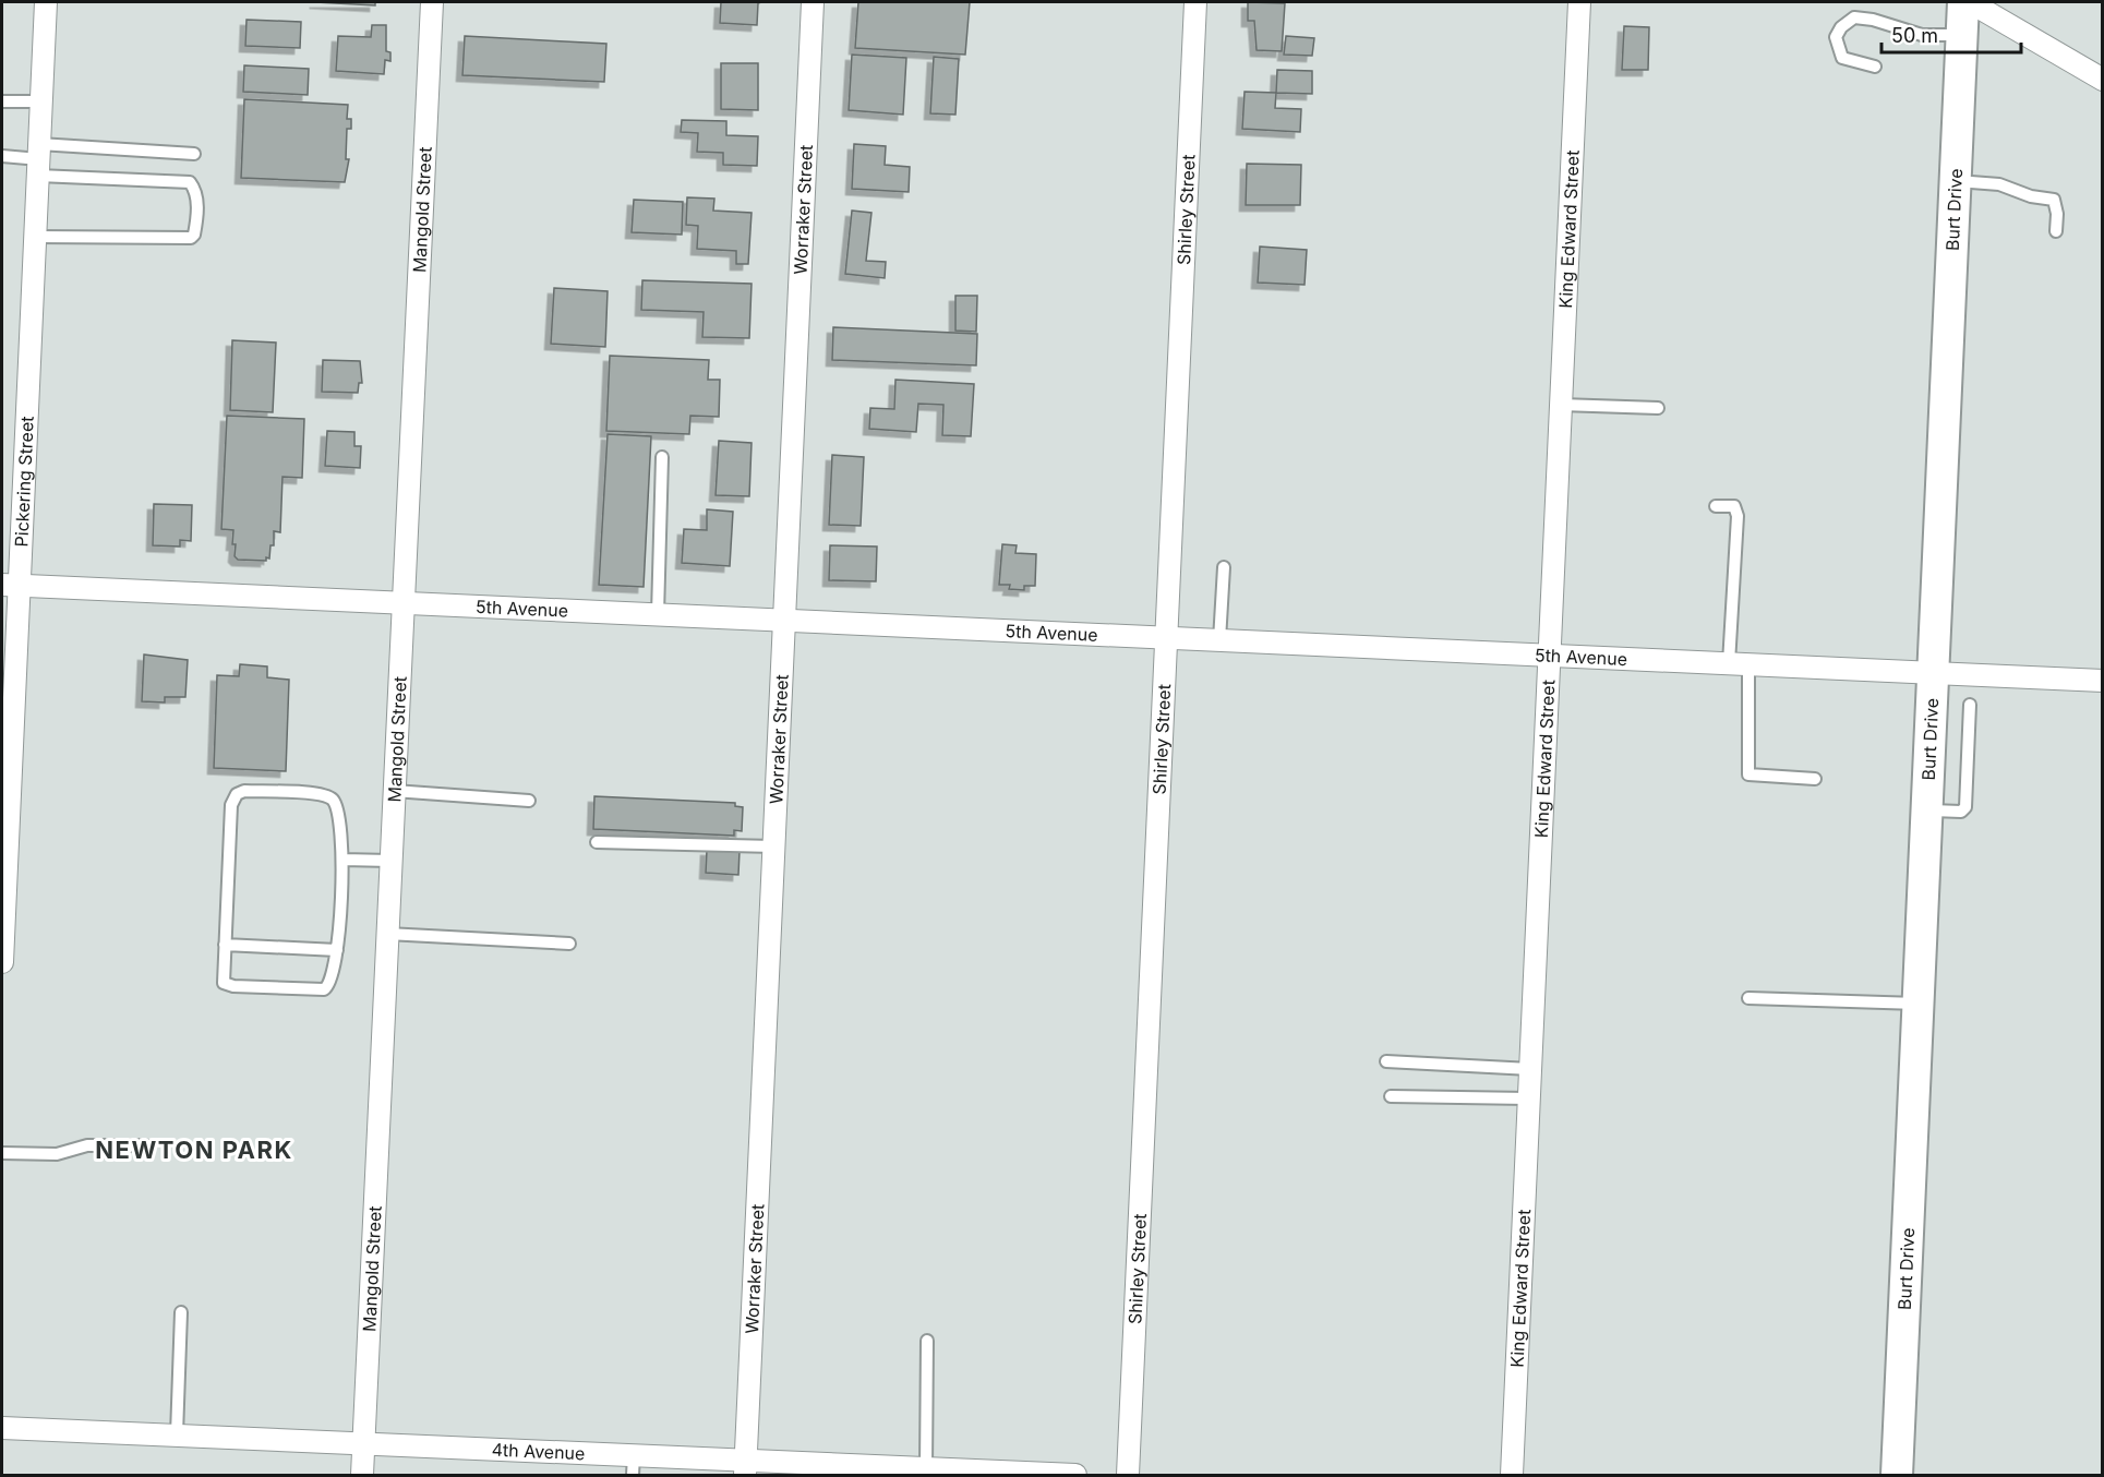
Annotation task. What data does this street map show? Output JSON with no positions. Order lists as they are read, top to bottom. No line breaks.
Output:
{"streets":{"street":["Shirley Street","Mangold Street","Worraker Street","Burt Drive","King Edward Street","Pickering Street","5th Avenue","4th Avenue"]},"crossings":[["Shirley Street","5th Avenue"],["Mangold Street","5th Avenue"],["Mangold Street","4th Avenue"],["Worraker Street","5th Avenue"],["Worraker Street","4th Avenue"],["Burt Drive","5th Avenue"],["King Edward Street","5th Avenue"],["Pickering Street","5th Avenue"]],"districts":["NEWTON PARK"],"scale_bar":"50 m"}
